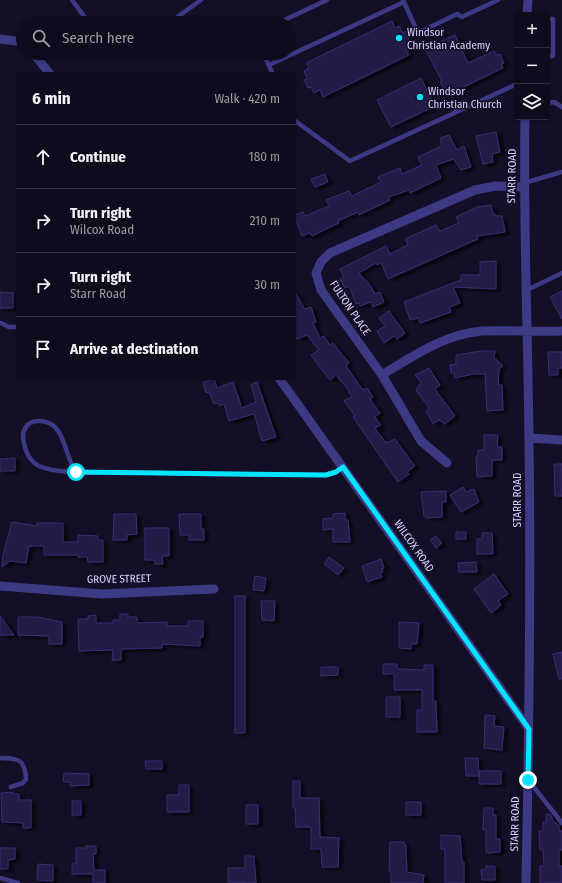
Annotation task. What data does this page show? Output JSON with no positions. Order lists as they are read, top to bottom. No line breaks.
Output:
{"streets":{"street":["STARR ROAD","FULTON PLACE","WILCOX ROAD","GROVE STREET"]},"crossings":[["STARR ROAD","FULTON PLACE"],["STARR ROAD","WILCOX ROAD"]],"places":["Windsor Christian Academy","Windsor Christian Church"],"page":{"map_buttons":["+","−"],"search":"Search here","heading":["6 min","Walk · 420 m"],"list":[["Continue","180 m"],["Turn right","Wilcox Road","210 m"],["Turn right","Starr Road","30 m"],"Arrive at destination"]}}
